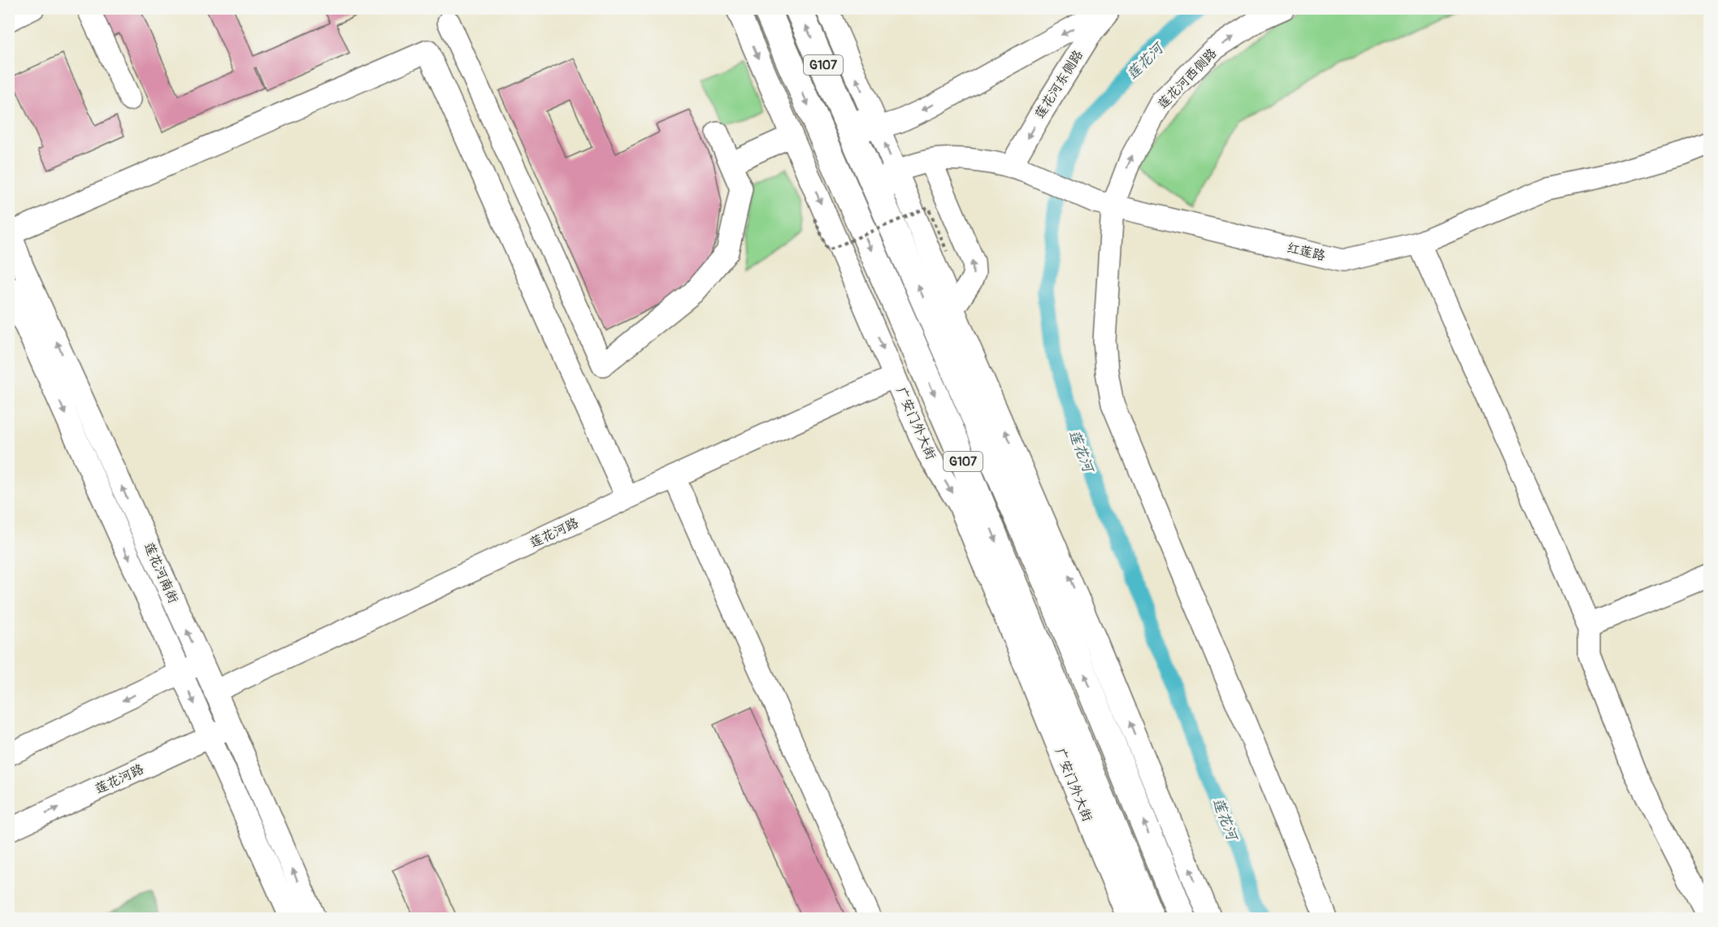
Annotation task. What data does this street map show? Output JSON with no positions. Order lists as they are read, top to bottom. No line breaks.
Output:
{"streets":{"highway":["G107","广安门外大街"],"street":["莲花河西侧路","莲花河东侧路","红莲路","莲花河路","莲花河南街"]},"crossings":[["莲花河西侧路","红莲路"],["莲花河东侧路","红莲路"],["广安门外大街","莲花河路"],["莲花河路","莲花河南街"]],"one_way":["莲花河东侧路"],"water":["莲花河"]}
